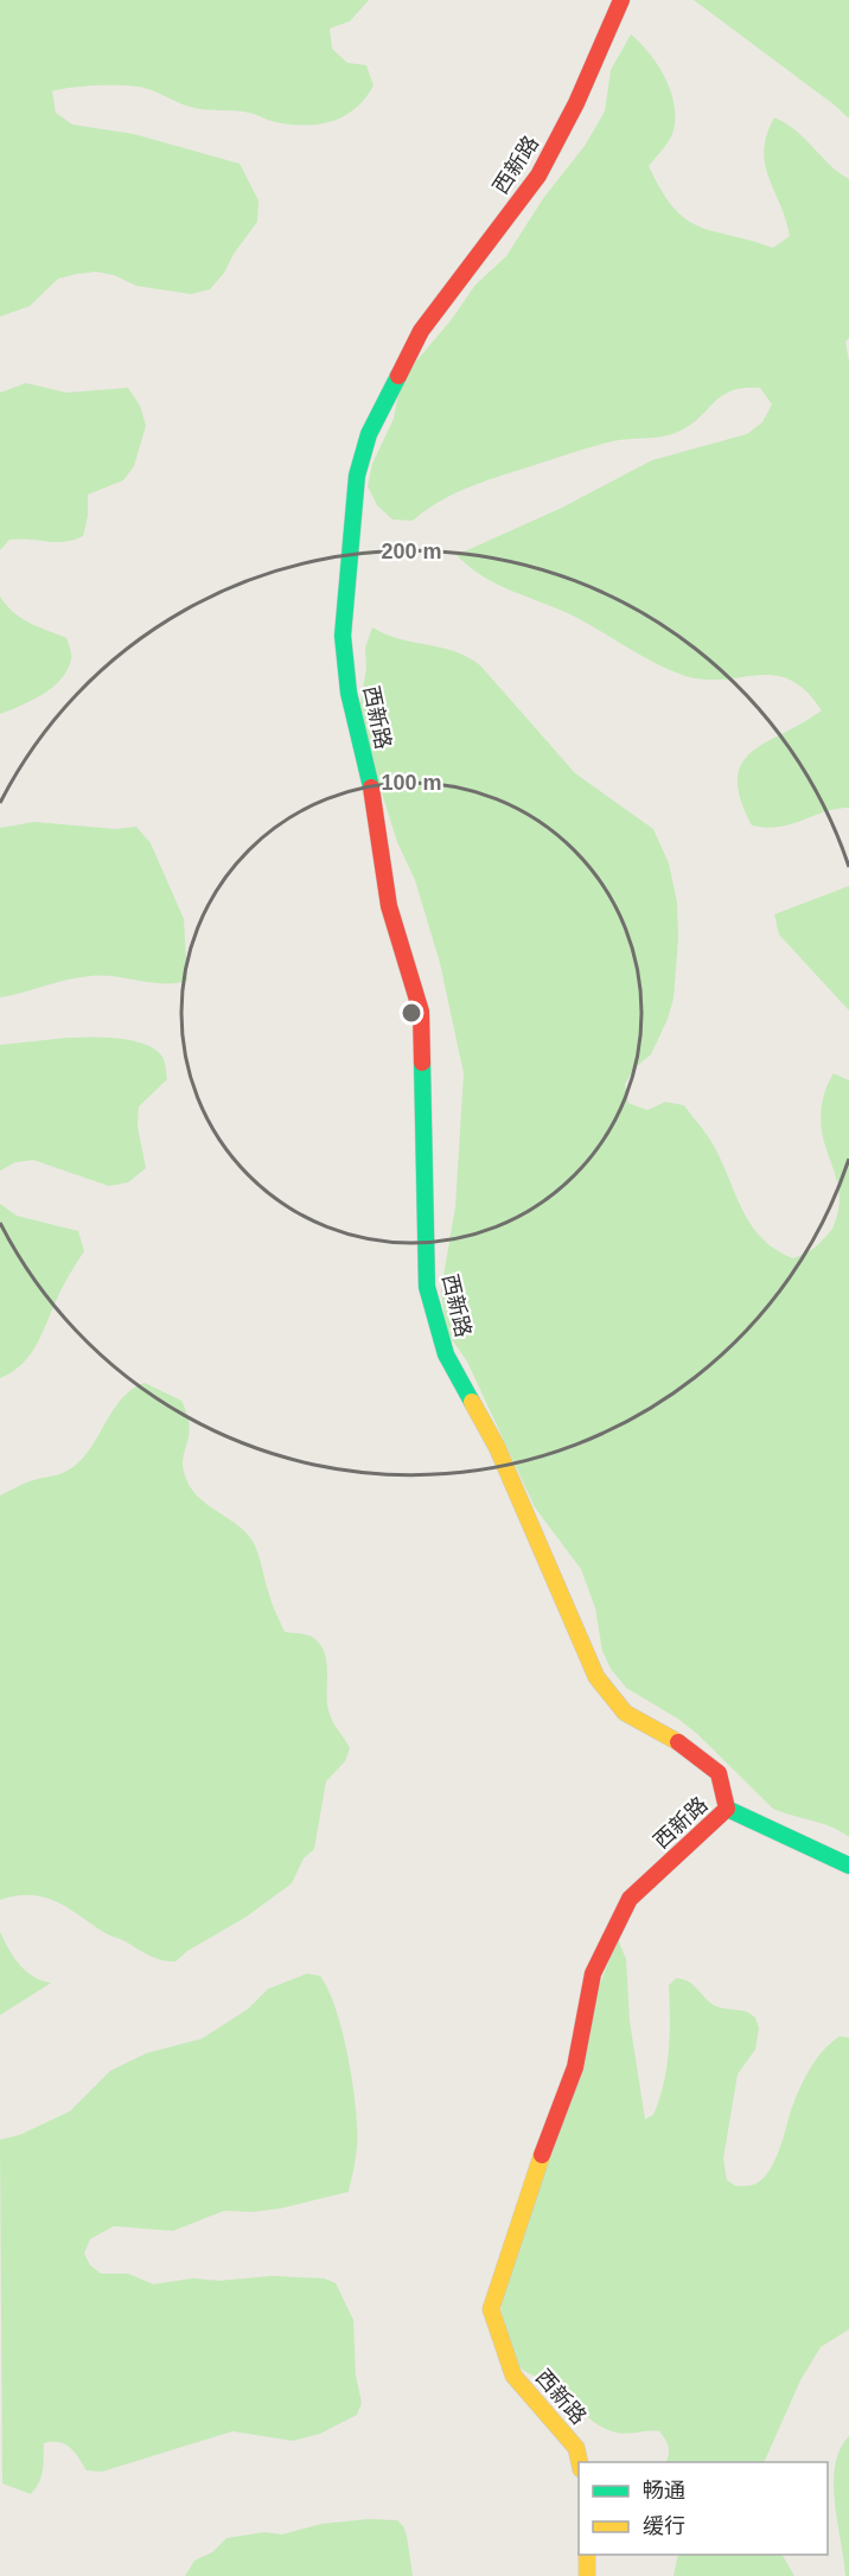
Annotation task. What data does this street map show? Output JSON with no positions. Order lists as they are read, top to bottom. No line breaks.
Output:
{"streets":{"street":["西新路"]},"legend":["畅通","缓行"],"rings":["200 m","100 m"]}
